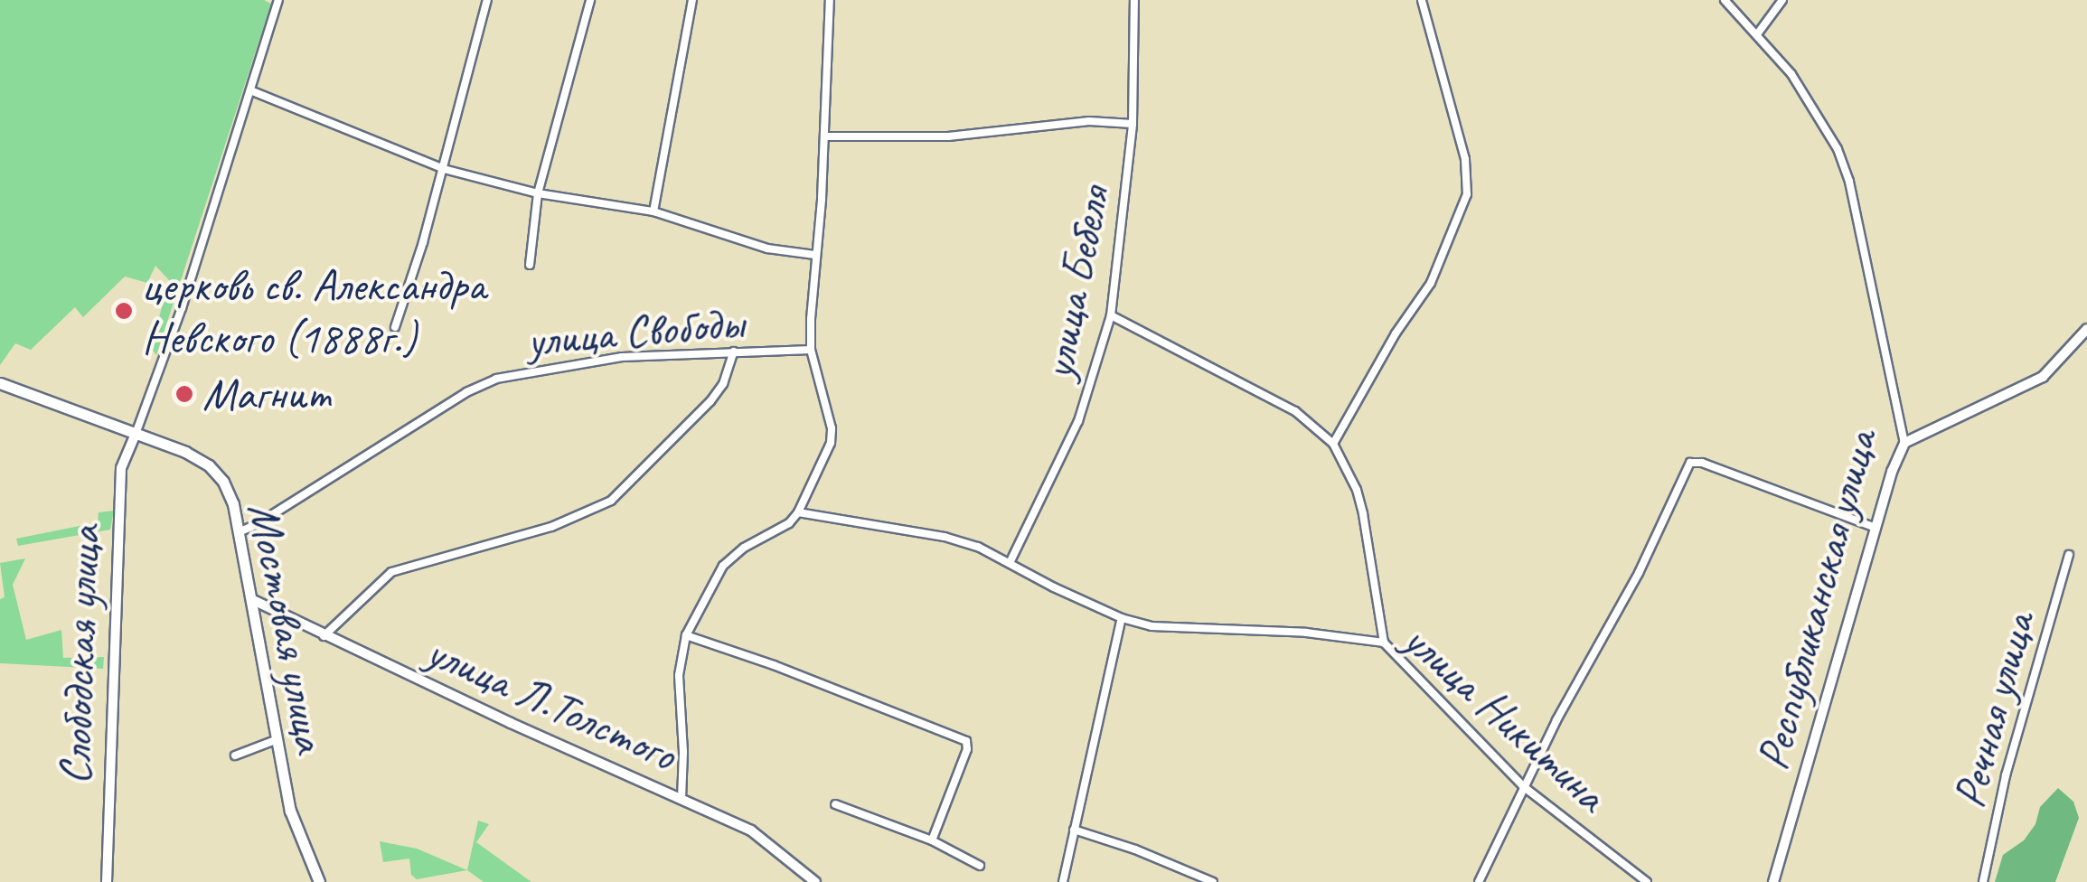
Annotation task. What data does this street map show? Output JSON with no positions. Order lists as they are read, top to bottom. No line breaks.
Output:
{"streets":{"main road":["Мостовая улица"],"street":["улица Бебеля","улица Свободы","Республиканская улица","Слободская улица","улица Л.Толстого","Речная улица","улица Никитина"]},"crossings":[["улица Бебеля","улица Никитина"],["улица Свободы","Мостовая улица"],["Мостовая улица","Слободская улица"],["Мостовая улица","улица Л.Толстого"]],"places":["церковь св. Александра Невского (1888г.)","Магнит"]}
